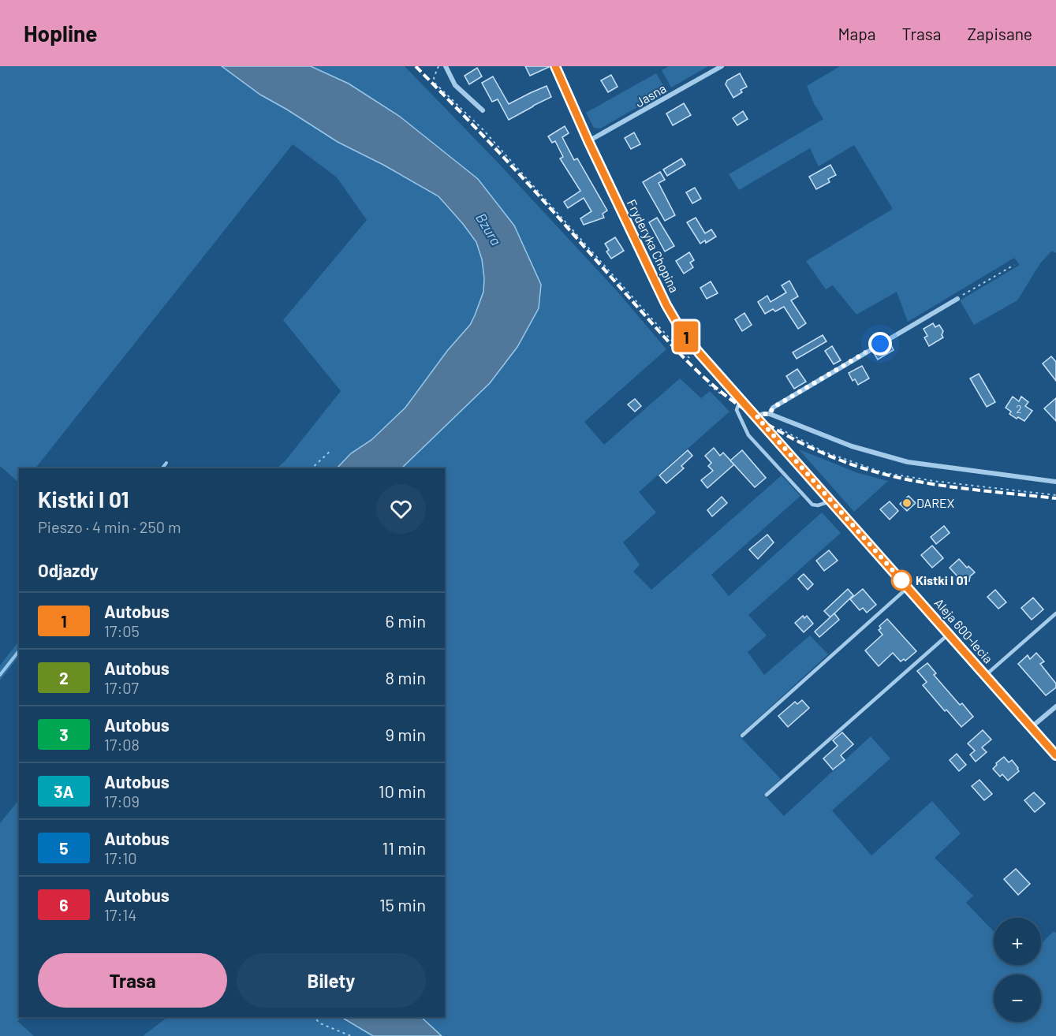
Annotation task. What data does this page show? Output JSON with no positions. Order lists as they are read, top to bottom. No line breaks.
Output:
{"streets":{"main road":["Fryderyka Chopina","Aleja 600-lecia"],"street":["Jasna"]},"crossings":[["Jasna","Fryderyka Chopina"],["Fryderyka Chopina","Aleja 600-lecia"]],"water":["Bzura"],"places":["DAREX","Kistki I 01"],"lines":["bus line 1"],"house_numbers":["2"],"page":{"header":"Hopline","nav":["Mapa","Trasa","Zapisane"],"on_map":"1","heading":[["Kistki I 01","Pieszo · 4 min · 250 m"],"Odjazdy"],"list":[{"mark":"1","name":"Autobus","note":"17:05","value":"6 min"},{"mark":"2","name":"Autobus","note":"17:07","value":"8 min"},{"mark":"3","name":"Autobus","note":"17:08","value":"9 min"},{"mark":"3A","name":"Autobus","note":"17:09","value":"10 min"},{"mark":"5","name":"Autobus","note":"17:10","value":"11 min"},{"mark":"6","name":"Autobus","note":"17:14","value":"15 min"}],"map_buttons":["+","−"],"buttons":["Trasa","Bilety"]}}
